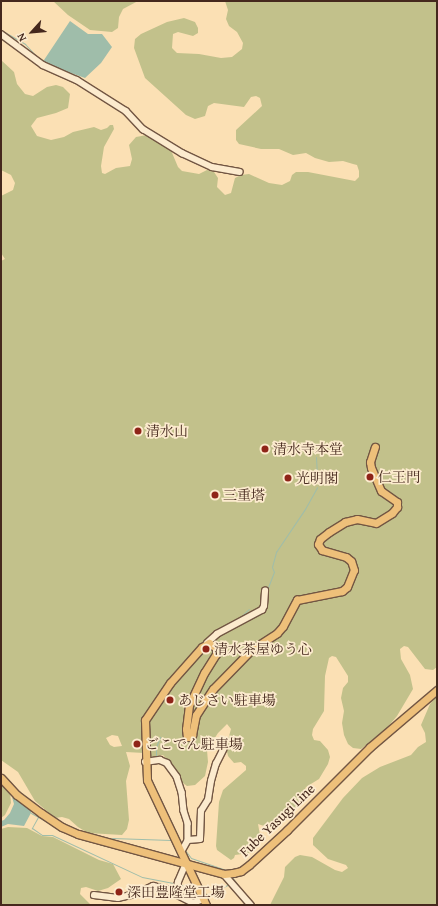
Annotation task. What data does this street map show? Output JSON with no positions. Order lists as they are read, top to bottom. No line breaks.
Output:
{"streets":{"main road":["Fube Yasugi Line"]},"places":["清水山","清水寺本堂","仁王門","光明閣","三重塔","清水茶屋ゆう心","あじさい駐車場","ごこでん駐車場","深田豊隆堂工場"],"north":"bottom left"}
